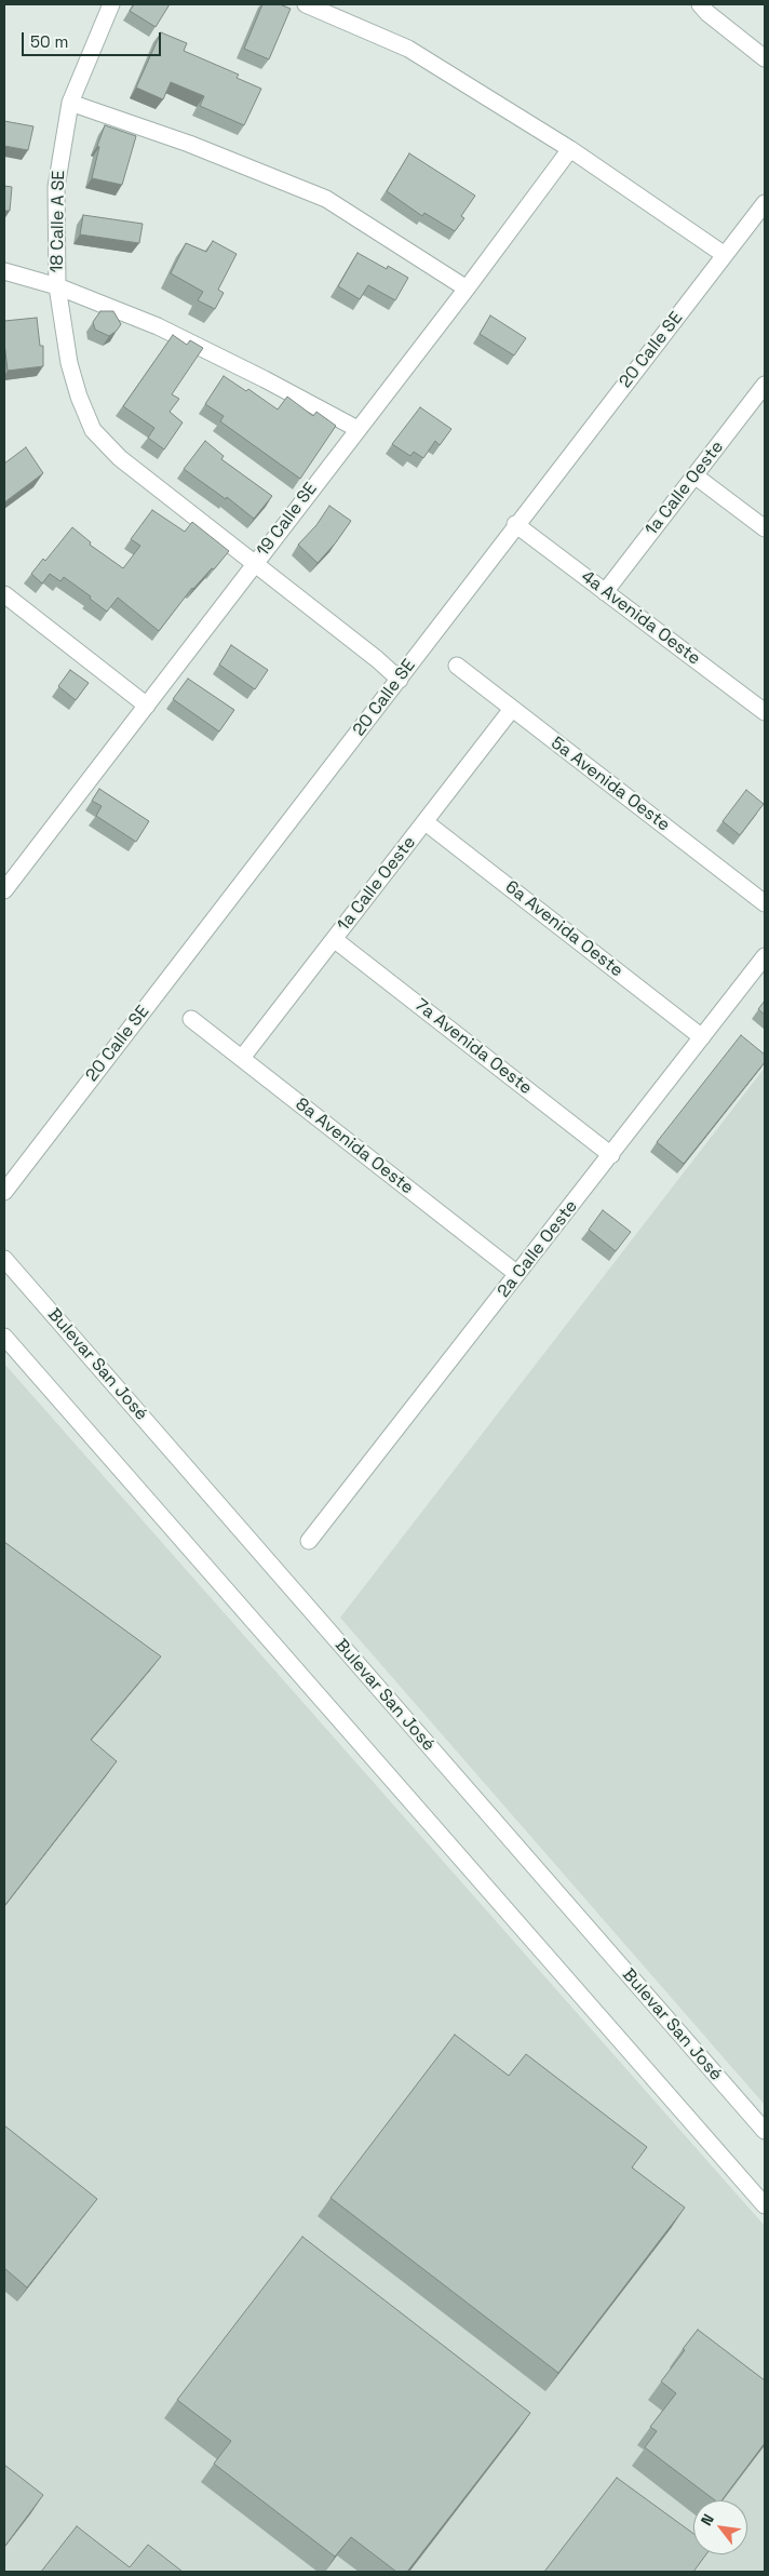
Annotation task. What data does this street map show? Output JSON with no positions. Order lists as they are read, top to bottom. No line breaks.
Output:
{"streets":{"street":["18 Calle A SE","20 Calle SE","1a Calle Oeste","19 Calle SE","4a Avenida Oeste","5a Avenida Oeste","6a Avenida Oeste","7a Avenida Oeste","8a Avenida Oeste","2a Calle Oeste","Bulevar San José"]},"crossings":[["18 Calle A SE","20 Calle SE"],["18 Calle A SE","19 Calle SE"],["20 Calle SE","4a Avenida Oeste"],["1a Calle Oeste","4a Avenida Oeste"],["1a Calle Oeste","5a Avenida Oeste"],["1a Calle Oeste","6a Avenida Oeste"],["1a Calle Oeste","7a Avenida Oeste"],["1a Calle Oeste","8a Avenida Oeste"],["6a Avenida Oeste","2a Calle Oeste"],["7a Avenida Oeste","2a Calle Oeste"],["8a Avenida Oeste","2a Calle Oeste"]],"scale_bar":"50 m","north":"top left"}
